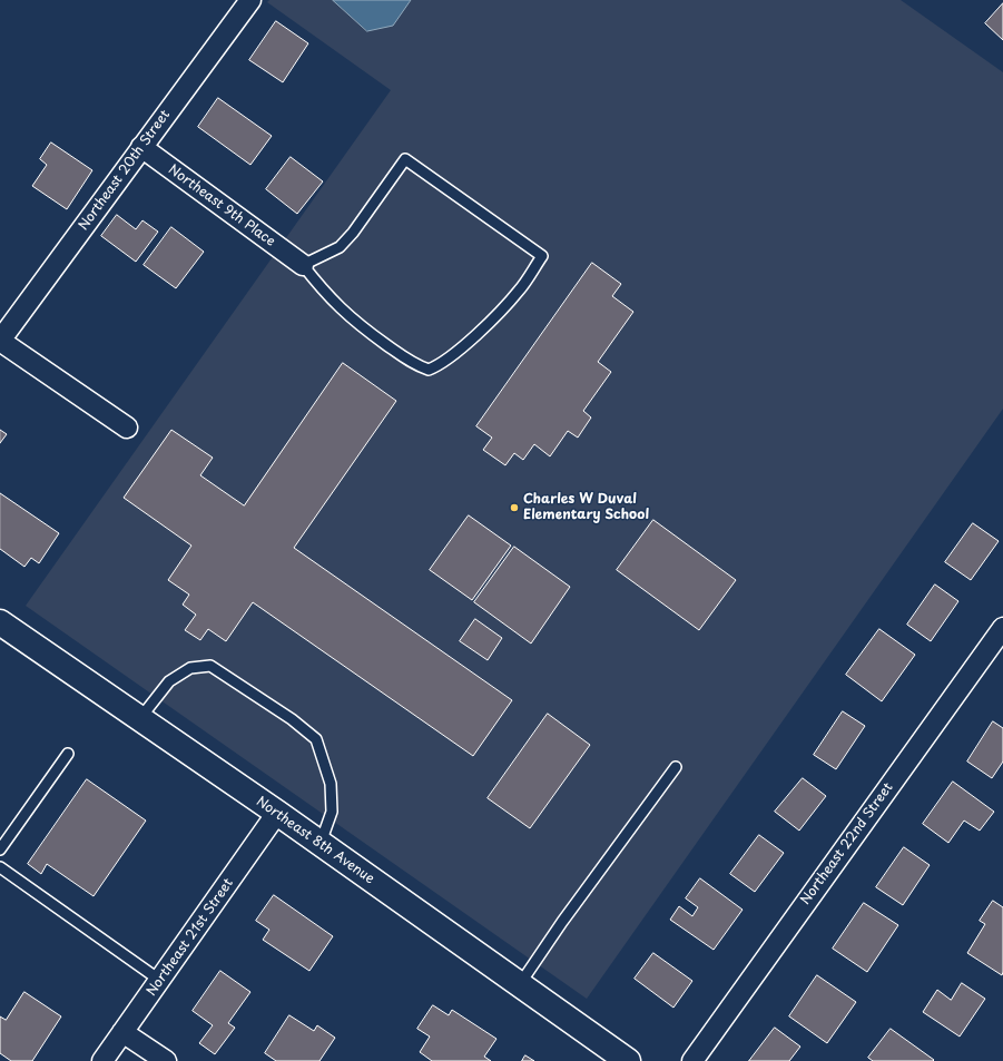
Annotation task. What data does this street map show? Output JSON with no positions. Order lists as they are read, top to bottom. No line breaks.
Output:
{"streets":{"street":["Northeast 20th Street","Northeast 9th Place","Northeast 8th Avenue","Northeast 22nd Street","Northeast 21st Street"]},"crossings":[["Northeast 20th Street","Northeast 9th Place"],["Northeast 8th Avenue","Northeast 21st Street"]],"places":["Charles W Duval Elementary School"]}
